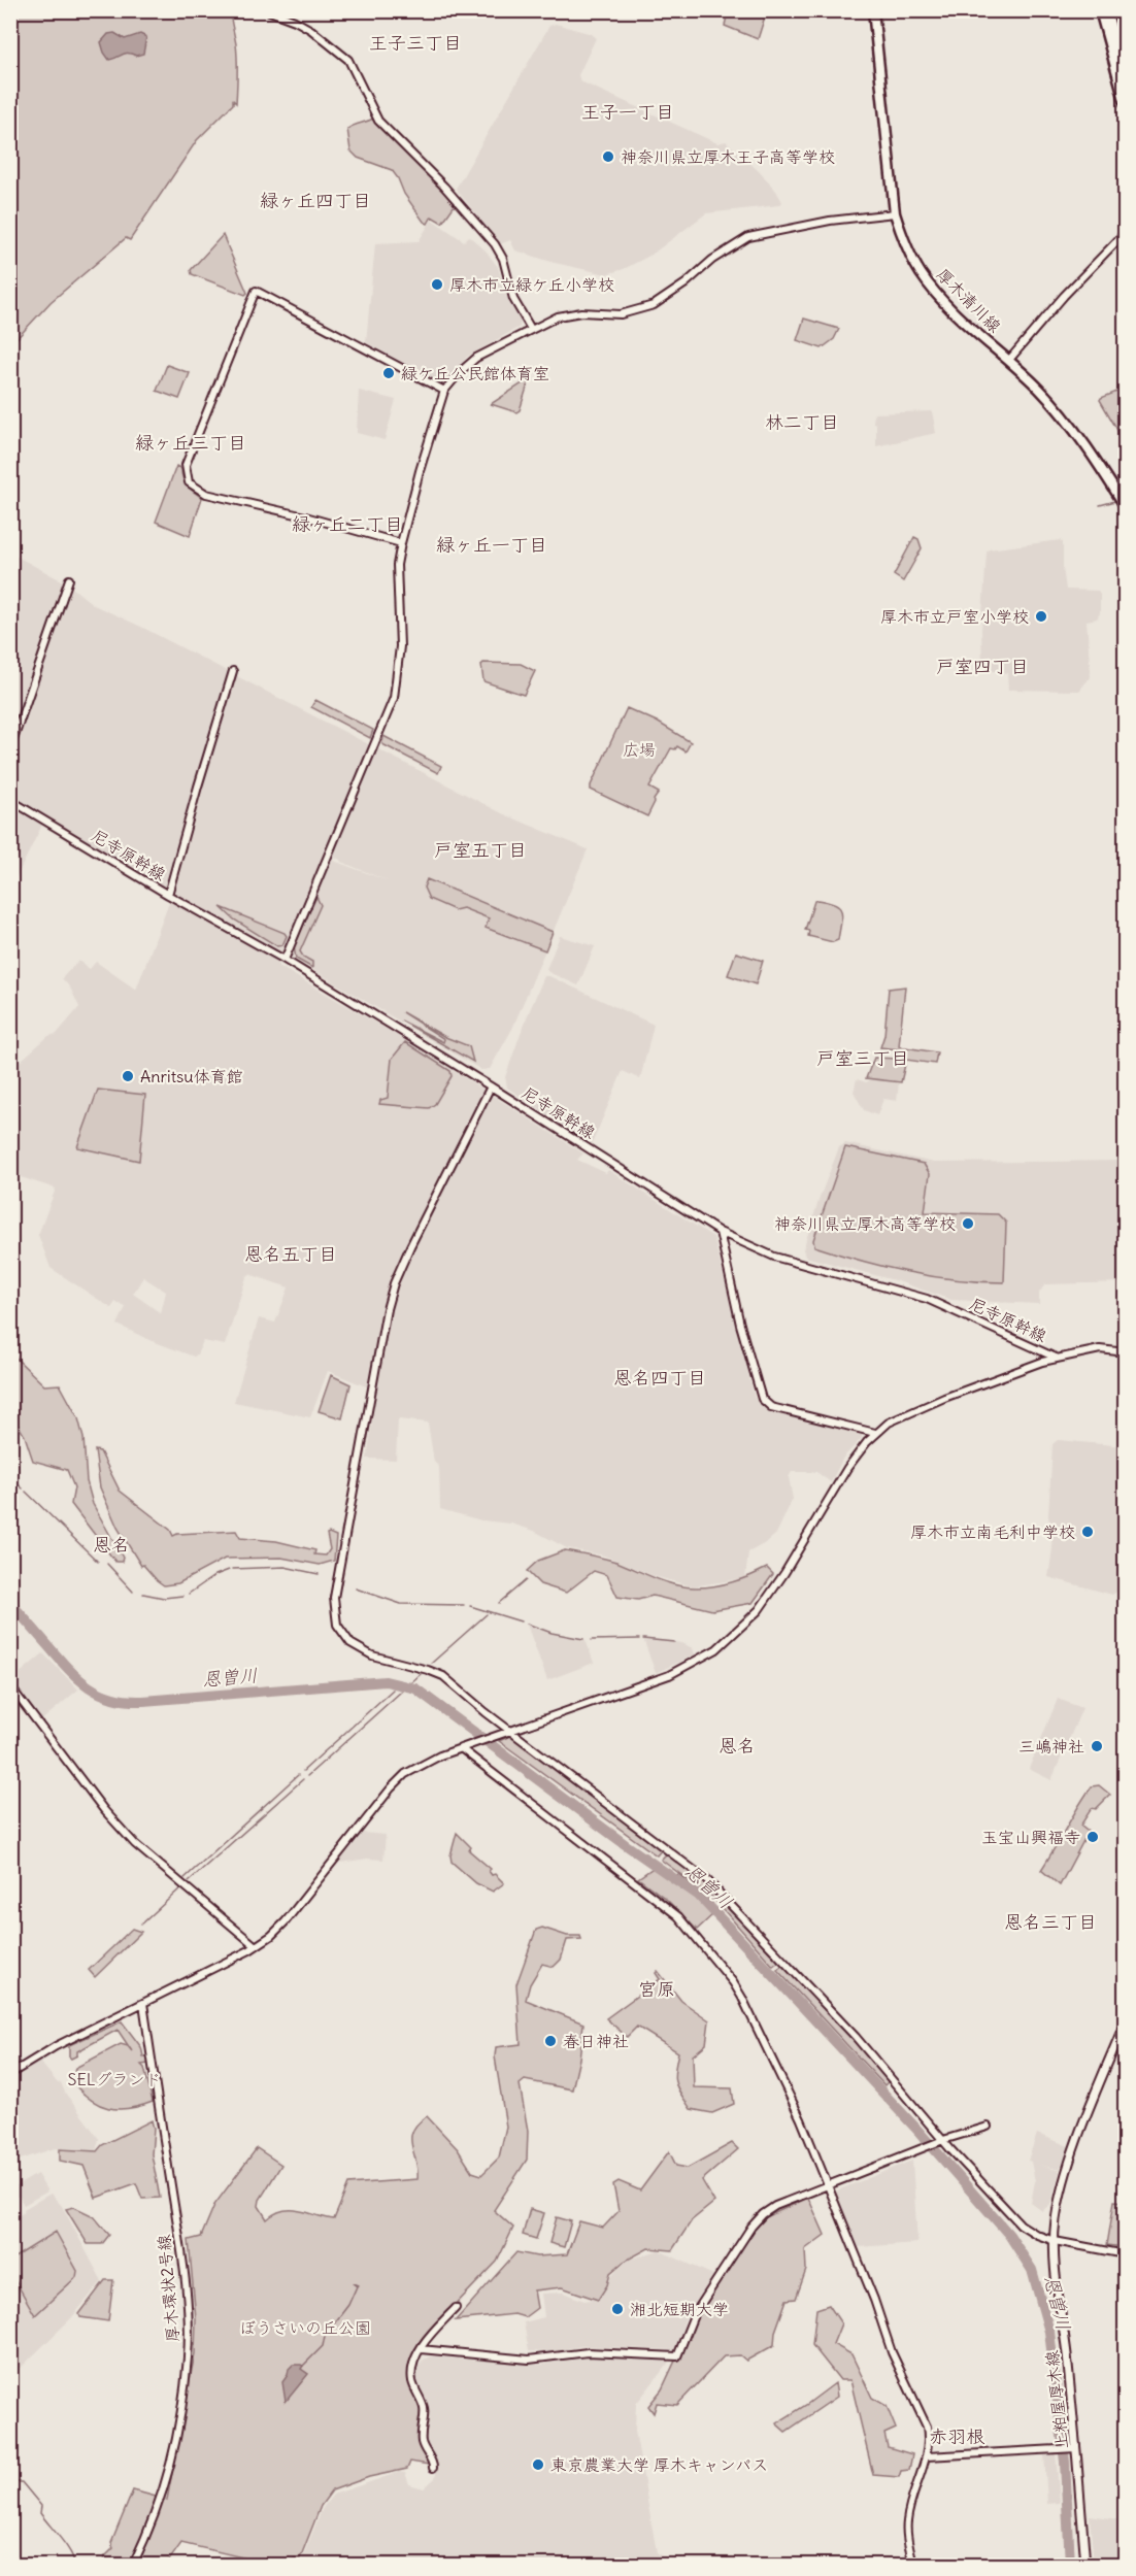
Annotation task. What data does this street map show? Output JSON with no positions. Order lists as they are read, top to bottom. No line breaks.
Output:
{"streets":{"main road":["厚木清川線","上粕屋厚木線"],"street":["尼寺原幹線","厚木環状2号線"]},"districts":["王子三丁目","王子一丁目","緑ヶ丘四丁目","林二丁目","緑ヶ丘三丁目","緑ヶ丘二丁目","緑ヶ丘一丁目","戸室四丁目","戸室五丁目","戸室三丁目","恩名五丁目","恩名四丁目","恩名","恩名","恩名三丁目","宮原","赤羽根"],"water":["恩曽川"],"parks":["広場","SELグランド","ぼうさいの丘公園"],"places":["神奈川県立厚木王子高等学校","厚木市立緑ケ丘小学校","緑ケ丘公民館体育室","厚木市立戸室小学校","Anritsu体育館","神奈川県立厚木高等学校","厚木市立南毛利中学校","三嶋神社","玉宝山興福寺","春日神社","湘北短期大学","東京農業大学 厚木キャンパス"]}
